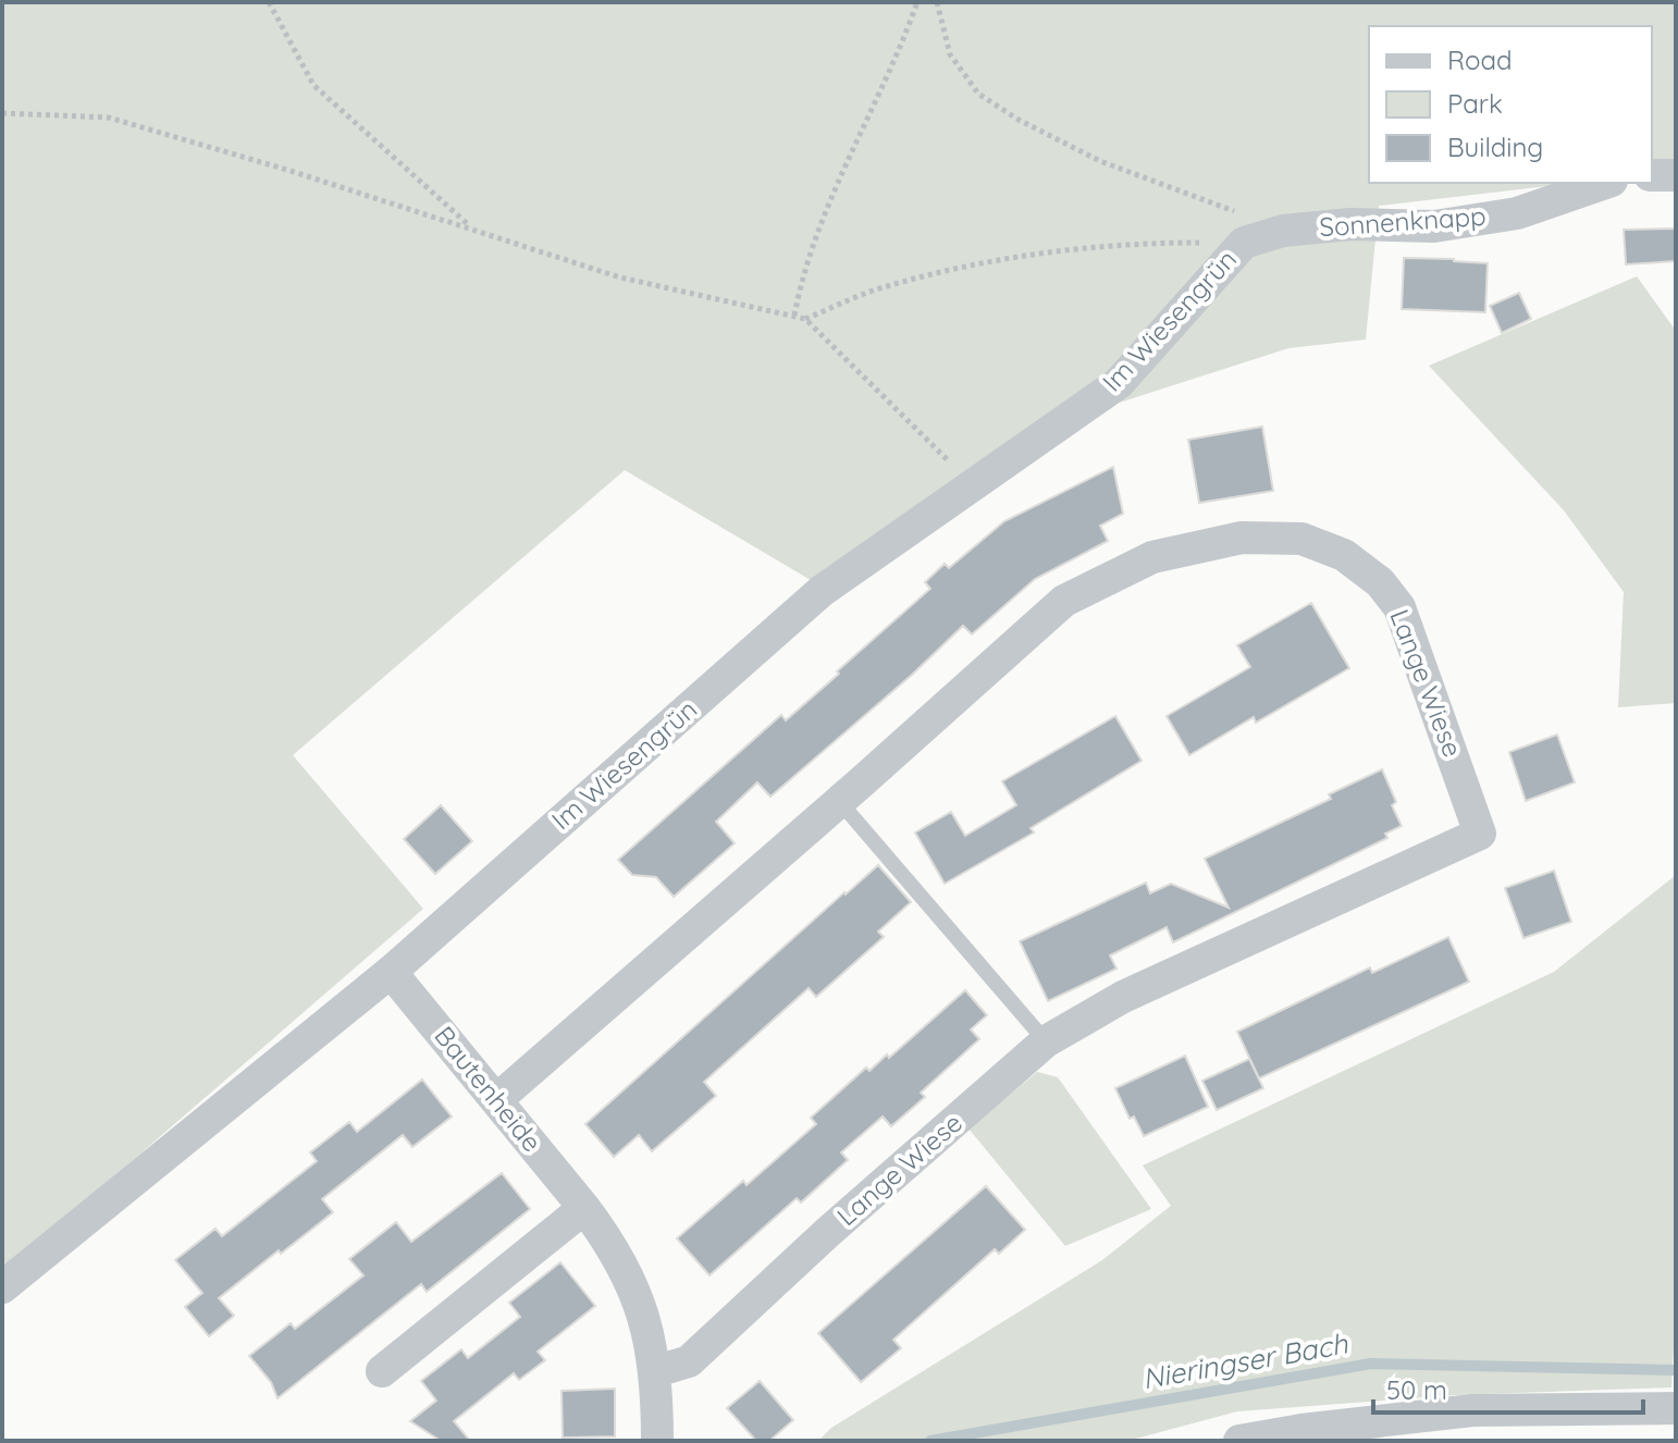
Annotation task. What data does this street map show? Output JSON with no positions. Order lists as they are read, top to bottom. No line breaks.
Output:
{"streets":{"street":["Sonnenknapp","Im Wiesengrün","Lange Wiese","Bautenheide"]},"crossings":[["Sonnenknapp","Im Wiesengrün"],["Im Wiesengrün","Bautenheide"],["Lange Wiese","Bautenheide"]],"water":["Nieringser Bach"],"legend":["Road","Park","Building"],"scale_bar":"50 m"}
